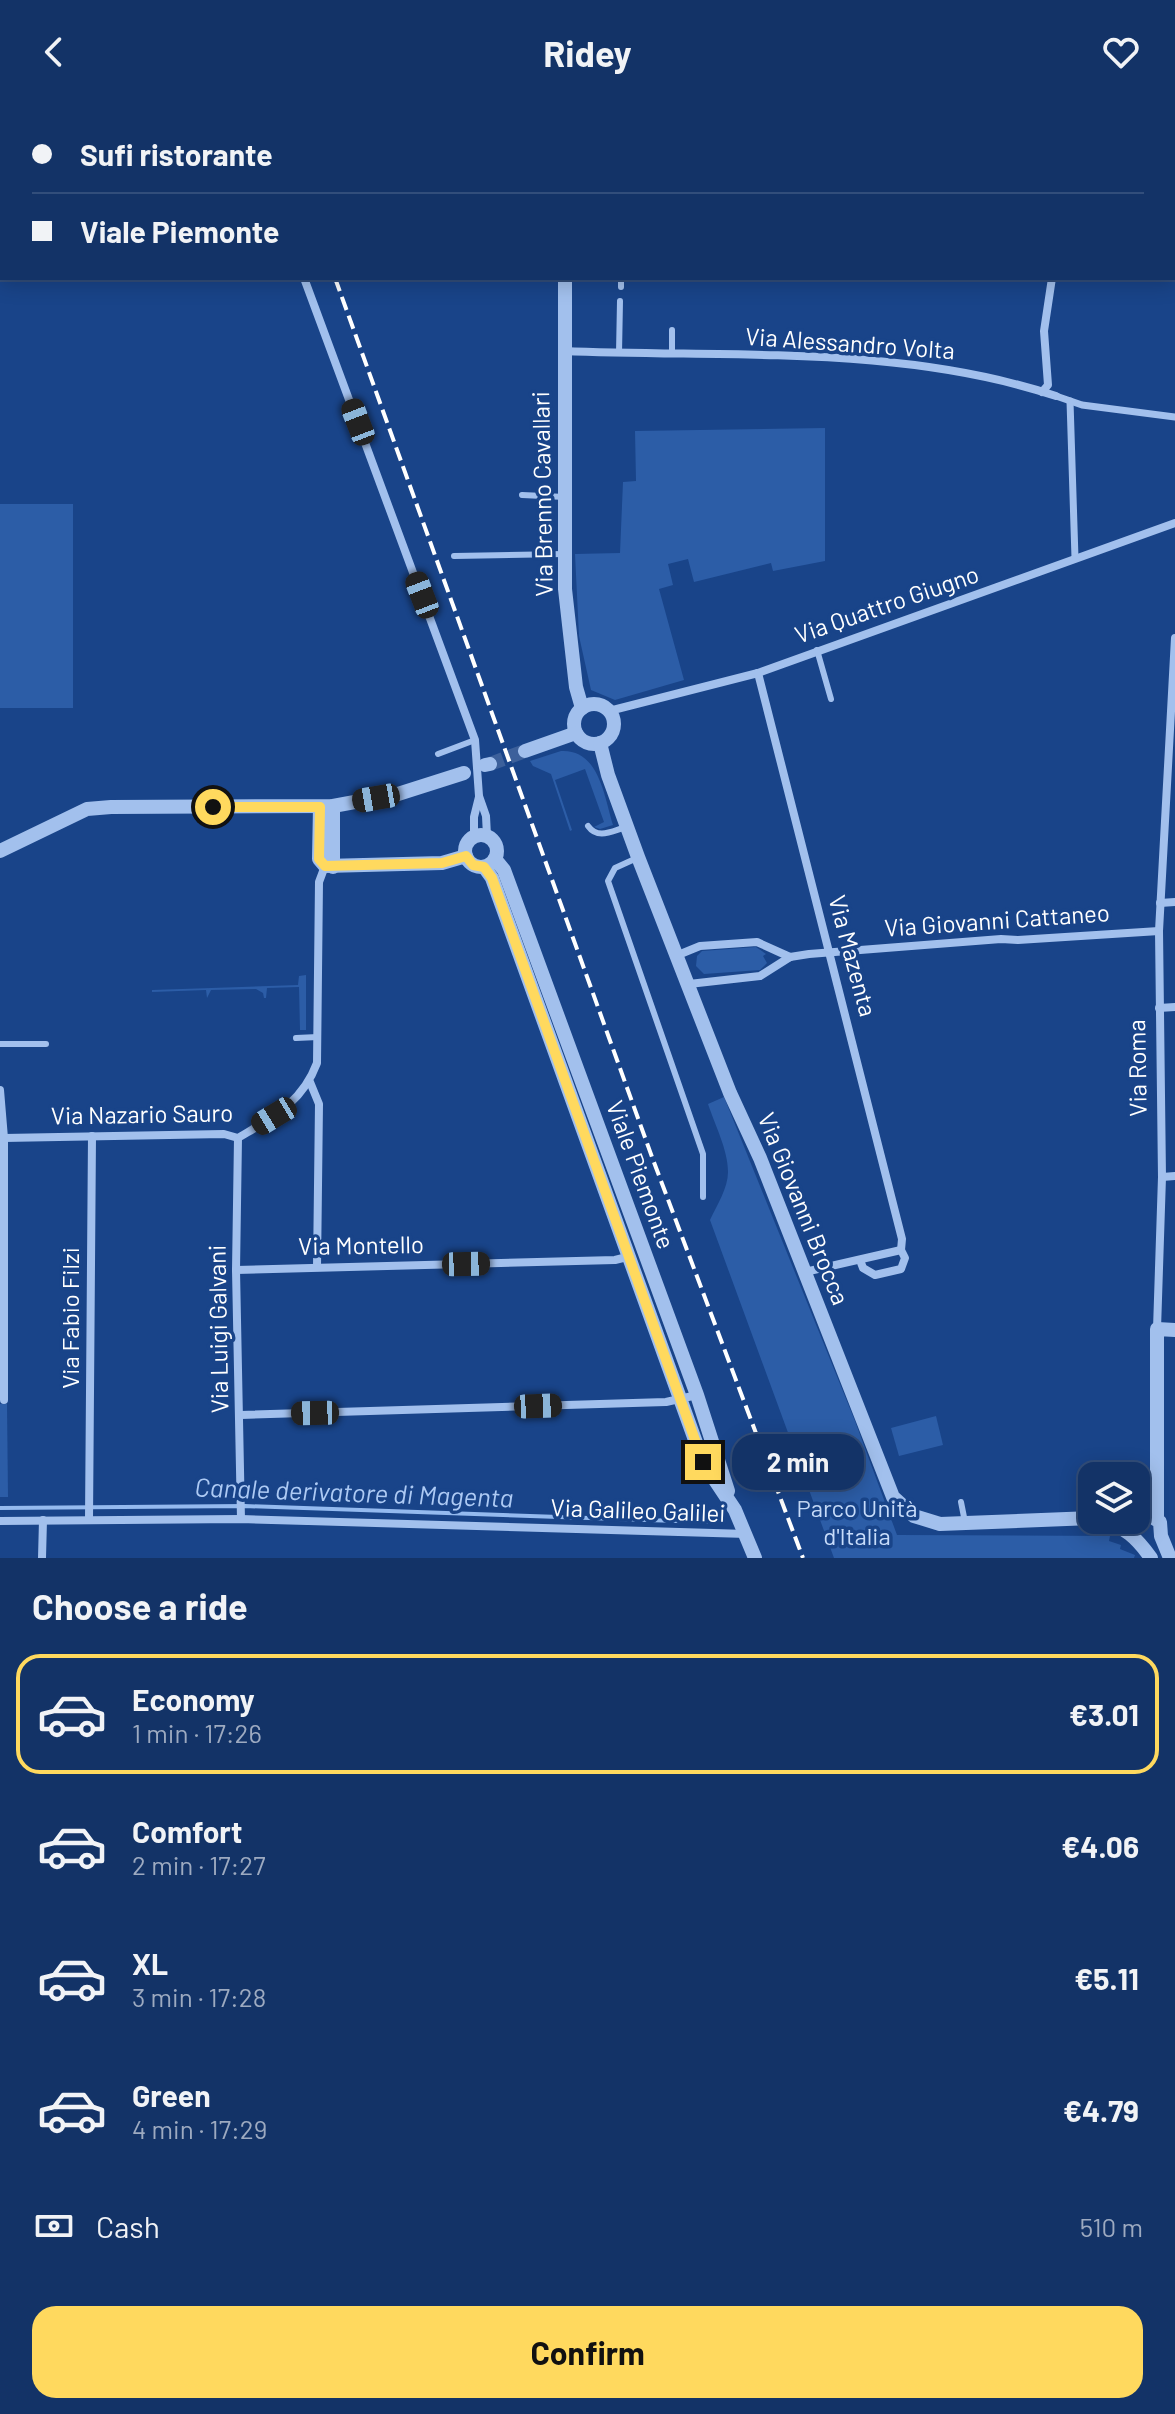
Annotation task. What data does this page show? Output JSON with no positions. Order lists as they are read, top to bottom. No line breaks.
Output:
{"streets":{"street":["Via Alessandro Volta","Via Brenno Cavallari","Via Quattro Giugno","Via Giovanni Cattaneo","Via Mazenta","Via Roma","Via Nazario Sauro","Viale Piemonte","Via Giovanni Brocca","Via Montello","Via Fabio Filzi","Via Luigi Galvani","Via Galileo Galilei"]},"crossings":[["Via Alessandro Volta","Via Brenno Cavallari"],["Via Brenno Cavallari","Via Quattro Giugno"],["Via Brenno Cavallari","Via Giovanni Brocca"],["Via Quattro Giugno","Via Mazenta"],["Via Quattro Giugno","Via Giovanni Brocca"],["Via Giovanni Cattaneo","Via Mazenta"],["Via Giovanni Cattaneo","Via Roma"],["Via Giovanni Cattaneo","Via Giovanni Brocca"],["Via Nazario Sauro","Via Fabio Filzi"],["Via Nazario Sauro","Via Luigi Galvani"],["Viale Piemonte","Via Montello"],["Viale Piemonte","Via Galileo Galilei"],["Via Montello","Via Luigi Galvani"],["Via Fabio Filzi","Via Galileo Galilei"],["Via Luigi Galvani","Via Galileo Galilei"]],"water":["Canale derivatore di Magenta"],"parks":["Parco Unità d'Italia"],"page":{"header":"Ridey","banner":["Sufi ristorante","Viale Piemonte"],"bubble":"2 min","heading":"Choose a ride","list":[{"name":"Economy","note":"1 min · 17:26","value":"€3.01"},{"name":"Comfort","note":"2 min · 17:27","value":"€4.06"},{"name":"XL","note":"3 min · 17:28","value":"€5.11"},{"name":"Green","note":"4 min · 17:29","value":"€4.79"}],"pay":["Cash","510 m"],"buttons":"Confirm"}}
